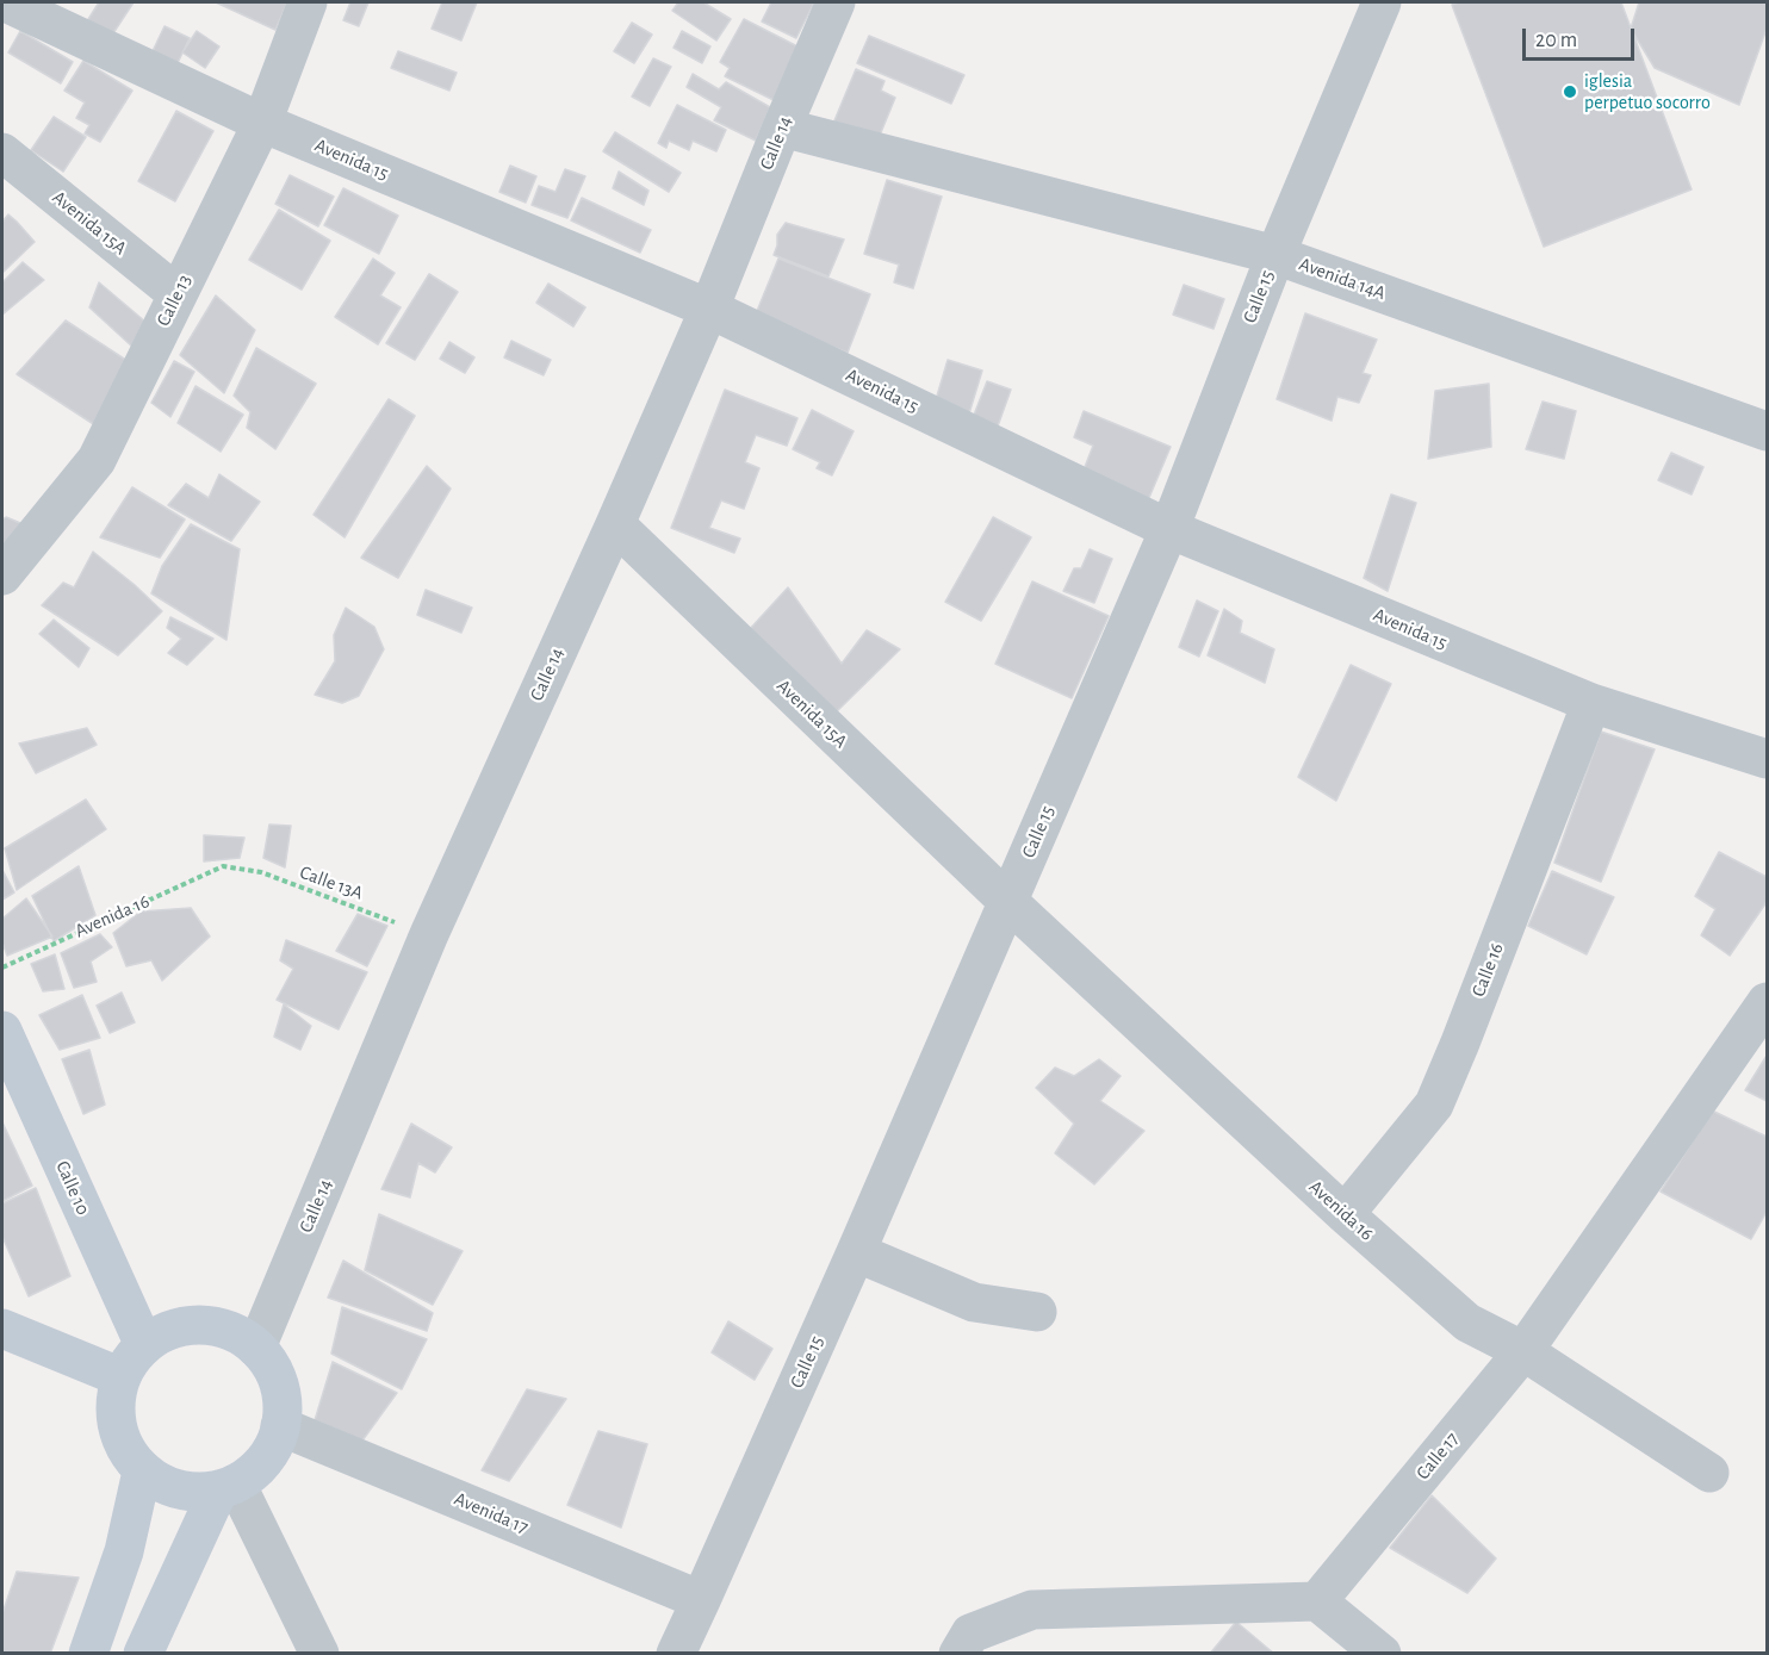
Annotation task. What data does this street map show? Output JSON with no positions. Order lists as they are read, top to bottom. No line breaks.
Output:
{"streets":{"main road":["Calle 10"],"street":["Calle 14","Avenida 15","Avenida 15A","Avenida 14A","Calle 15","Calle 13","Avenida 16","Calle 16","Calle 17","Avenida 17"],"path":["Calle 13A"]},"crossings":[["Calle 14","Avenida 15"],["Calle 14","Avenida 15A"],["Calle 14","Avenida 14A"],["Calle 14","Calle 13A"],["Calle 14","Calle 10"],["Calle 14","Avenida 17"],["Avenida 15","Calle 15"],["Avenida 15","Calle 13"],["Avenida 15","Calle 16"],["Avenida 15A","Calle 15"],["Avenida 15A","Calle 13"],["Avenida 15A","Avenida 16"],["Avenida 14A","Calle 15"],["Calle 15","Avenida 16"],["Calle 15","Avenida 17"],["Calle 13A","Avenida 16"],["Avenida 16","Calle 16"],["Avenida 16","Calle 17"],["Calle 10","Avenida 17"]],"places":["iglesia perpetuo socorro"],"scale_bar":"20 m"}
